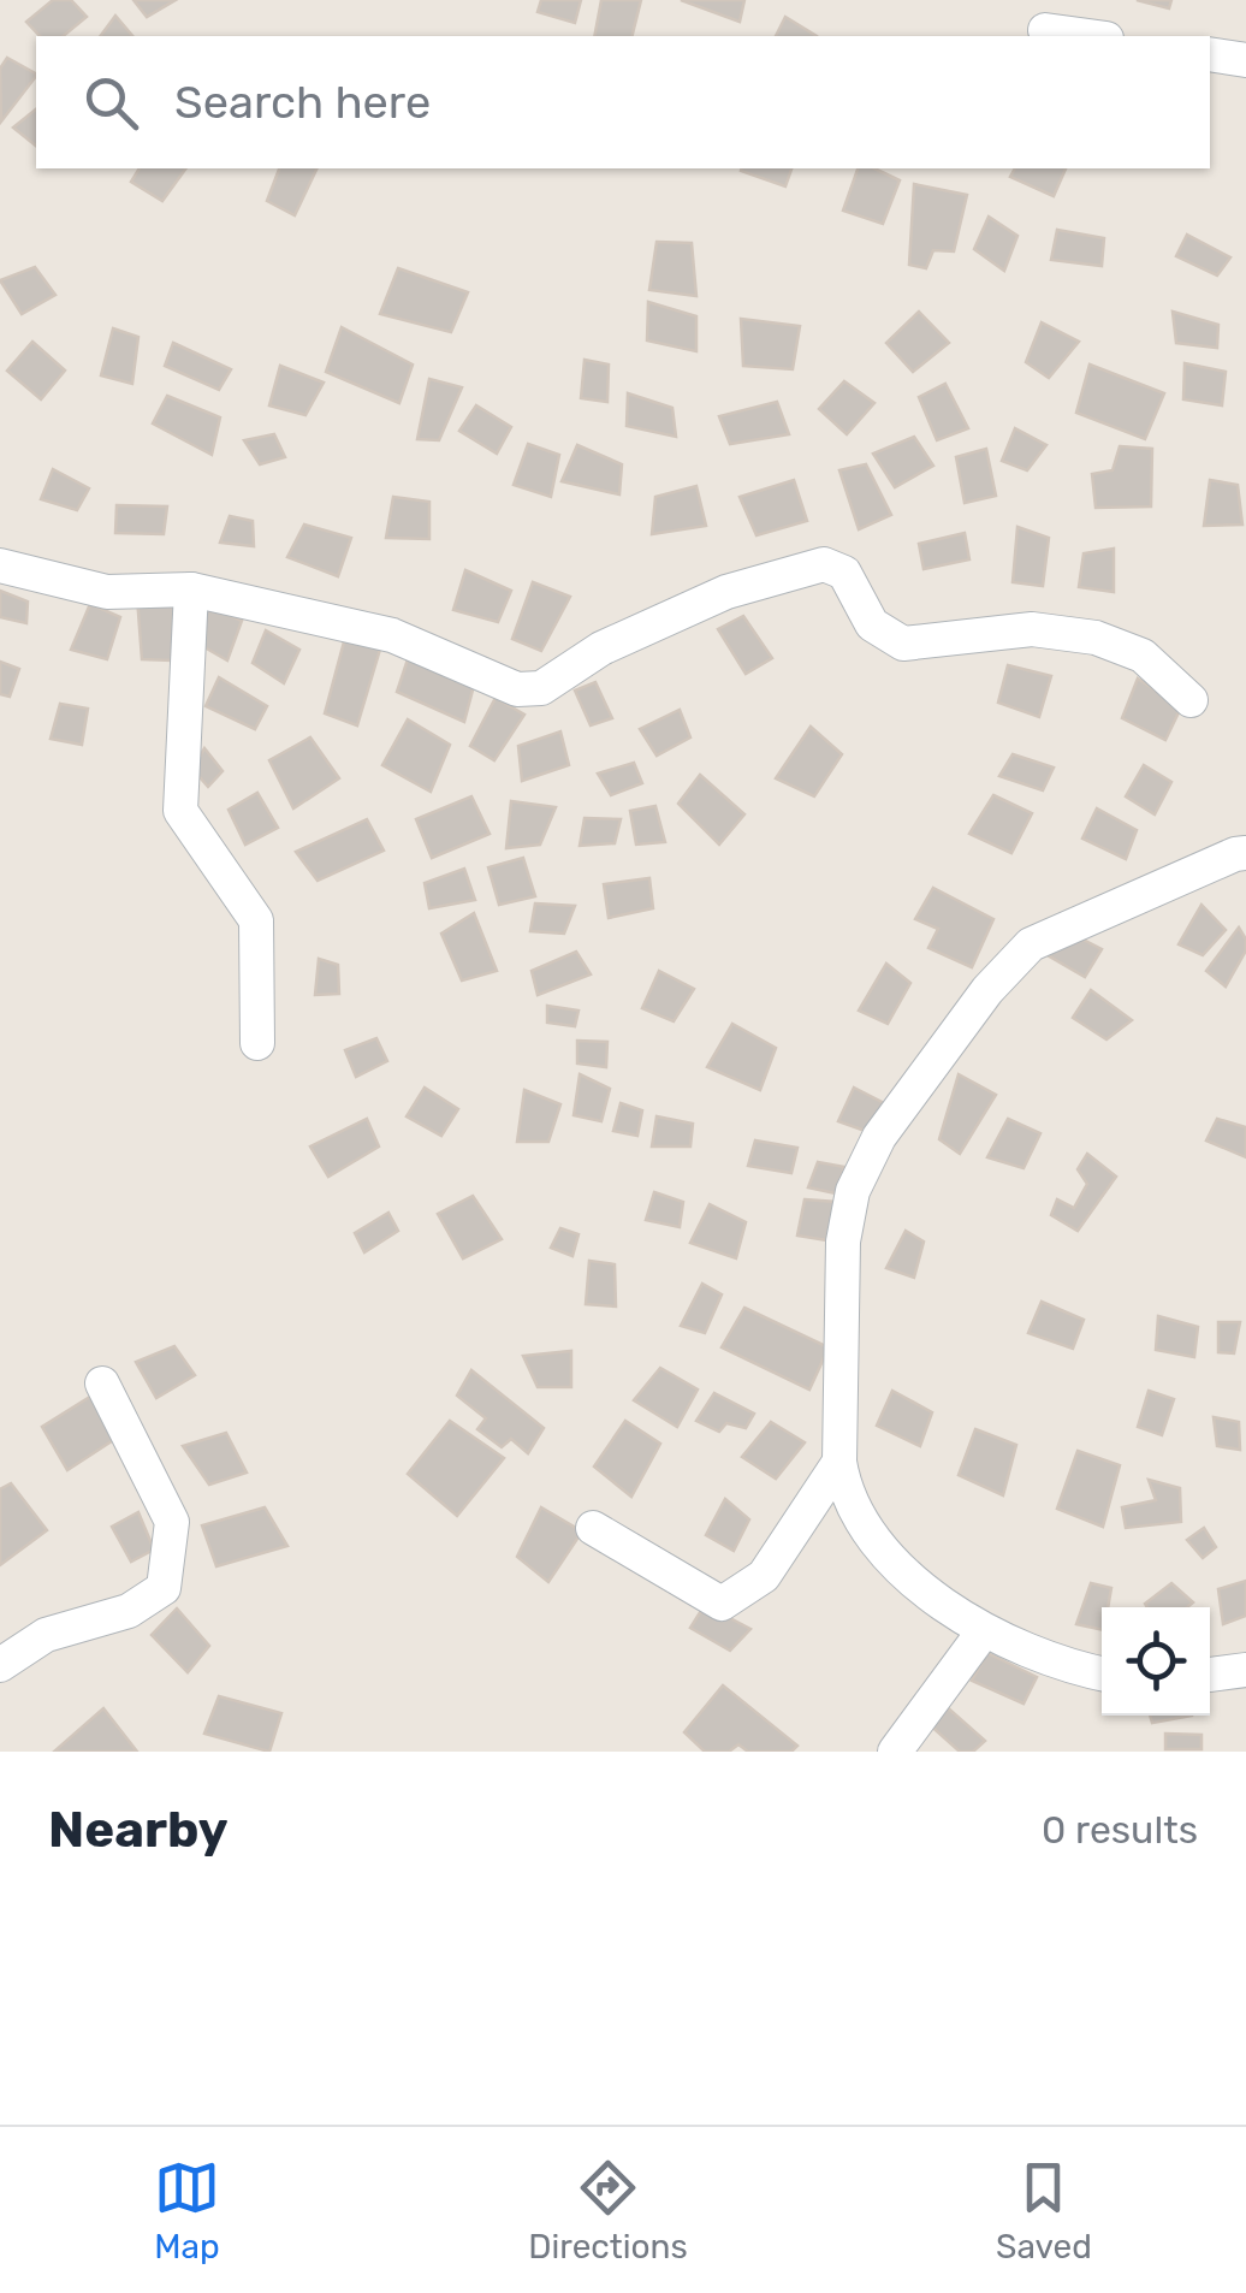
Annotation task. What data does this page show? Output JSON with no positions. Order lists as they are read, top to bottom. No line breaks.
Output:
{"page":{"search":"Search here","heading":["Nearby","0 results"],"nav":["Map","Directions","Saved"]}}
